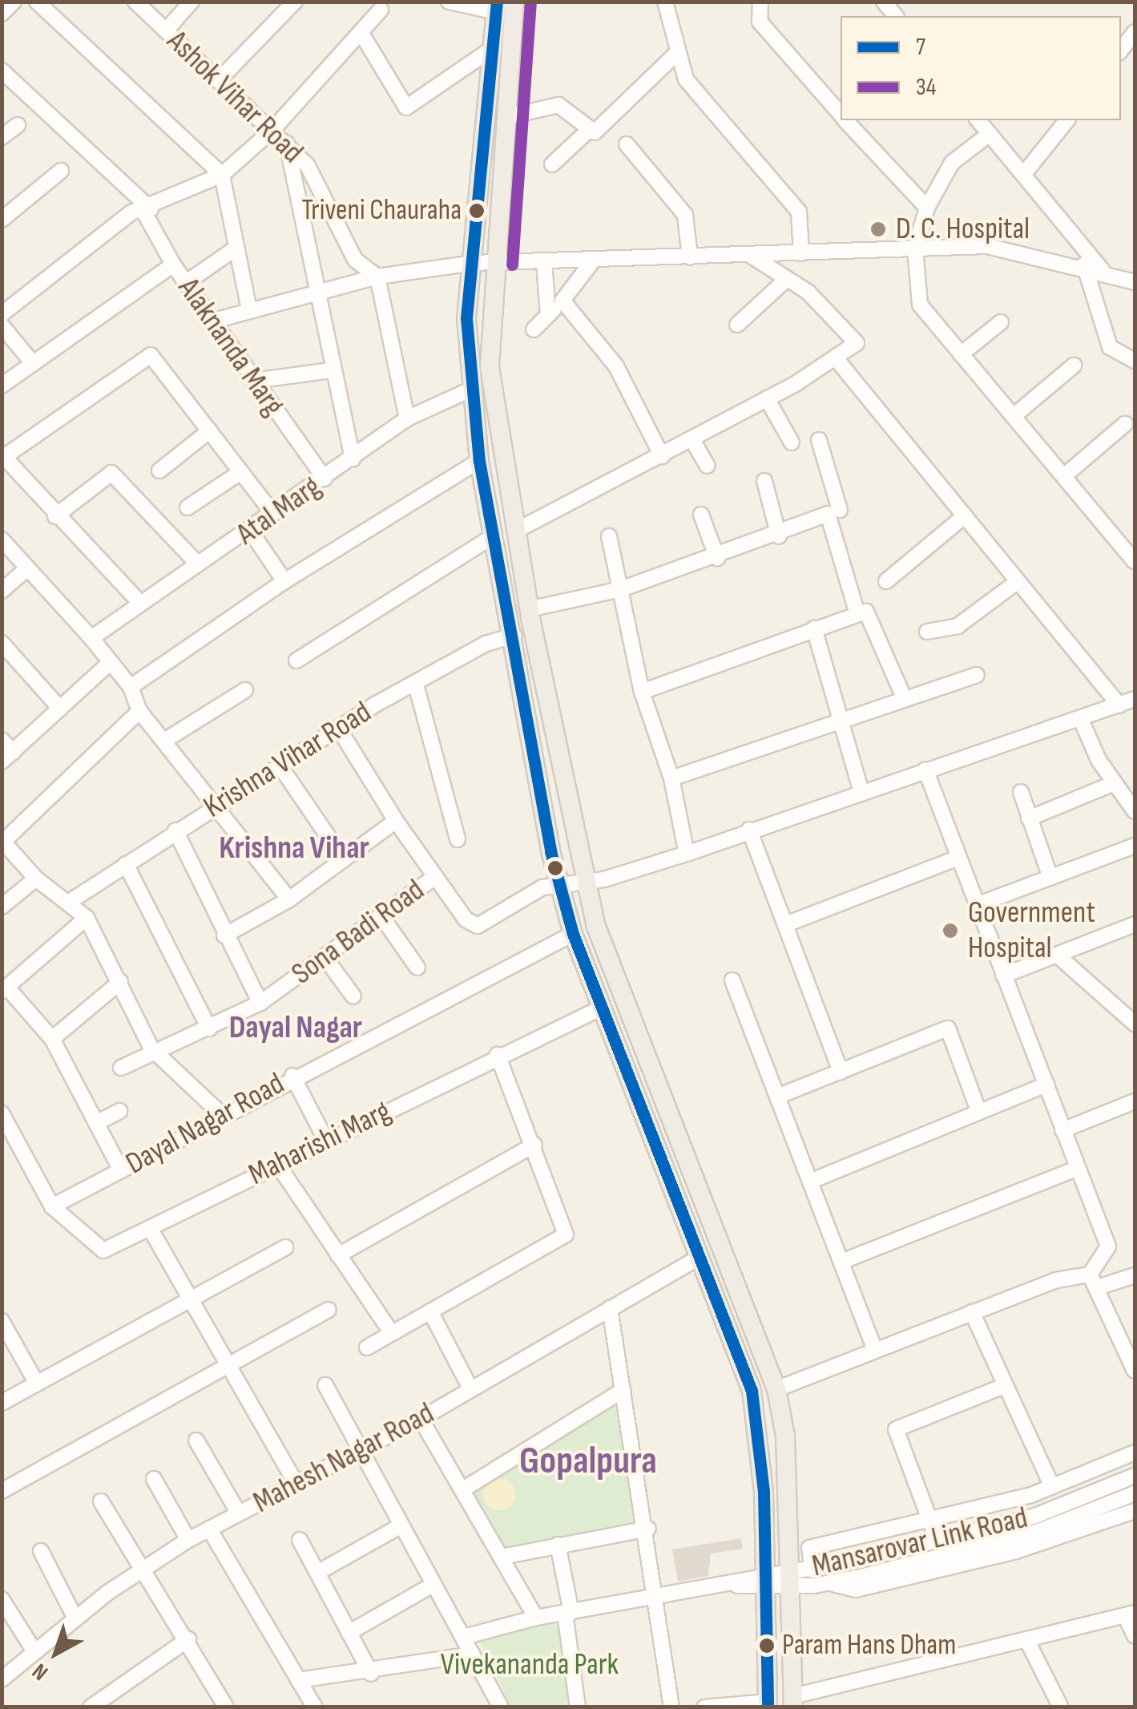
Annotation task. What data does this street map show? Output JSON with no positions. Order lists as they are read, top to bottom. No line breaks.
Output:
{"streets":{"street":["Ashok Vihar Road","Alaknanda Marg","Atal Marg","Krishna Vihar Road","Sona Badi Road","Dayal Nagar Road","Maharishi Marg","Mahesh Nagar Road","Mansarovar Link Road"]},"crossings":[["Alaknanda Marg","Atal Marg"],["Dayal Nagar Road","Maharishi Marg"]],"districts":["Krishna Vihar","Dayal Nagar","Gopalpura"],"parks":["Vivekananda Park"],"places":["Triveni Chauraha","D. C. Hospital","Government Hospital","Param Hans Dham"],"lines":["transit line 7","transit line 34"],"legend":["7","34"],"north":"bottom left"}
